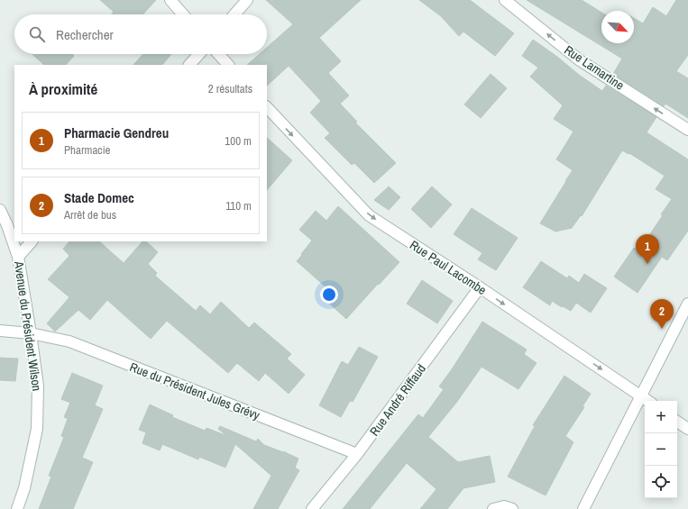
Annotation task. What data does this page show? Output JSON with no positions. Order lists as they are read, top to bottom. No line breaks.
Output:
{"streets":{"street":["Rue Lamartine","Rue Paul Lacombe","Avenue du Président Wilson","Rue du Président Jules Grévy","Rue André Riffaud"]},"crossings":[["Rue Paul Lacombe","Rue André Riffaud"],["Avenue du Président Wilson","Rue du Président Jules Grévy"],["Rue du Président Jules Grévy","Rue André Riffaud"]],"one_way":["Rue Lamartine","Rue Paul Lacombe"],"north":"bottom right","page":{"search":"Rechercher","heading":["À proximité","2 résultats"],"list":[{"mark":"1","name":"Pharmacie Gendreu","note":"Pharmacie","value":"100 m"},{"mark":"2","name":"Stade Domec","note":"Arrêt de bus","value":"110 m"}],"pins":["1","2"],"map_buttons":["+","−"]}}
